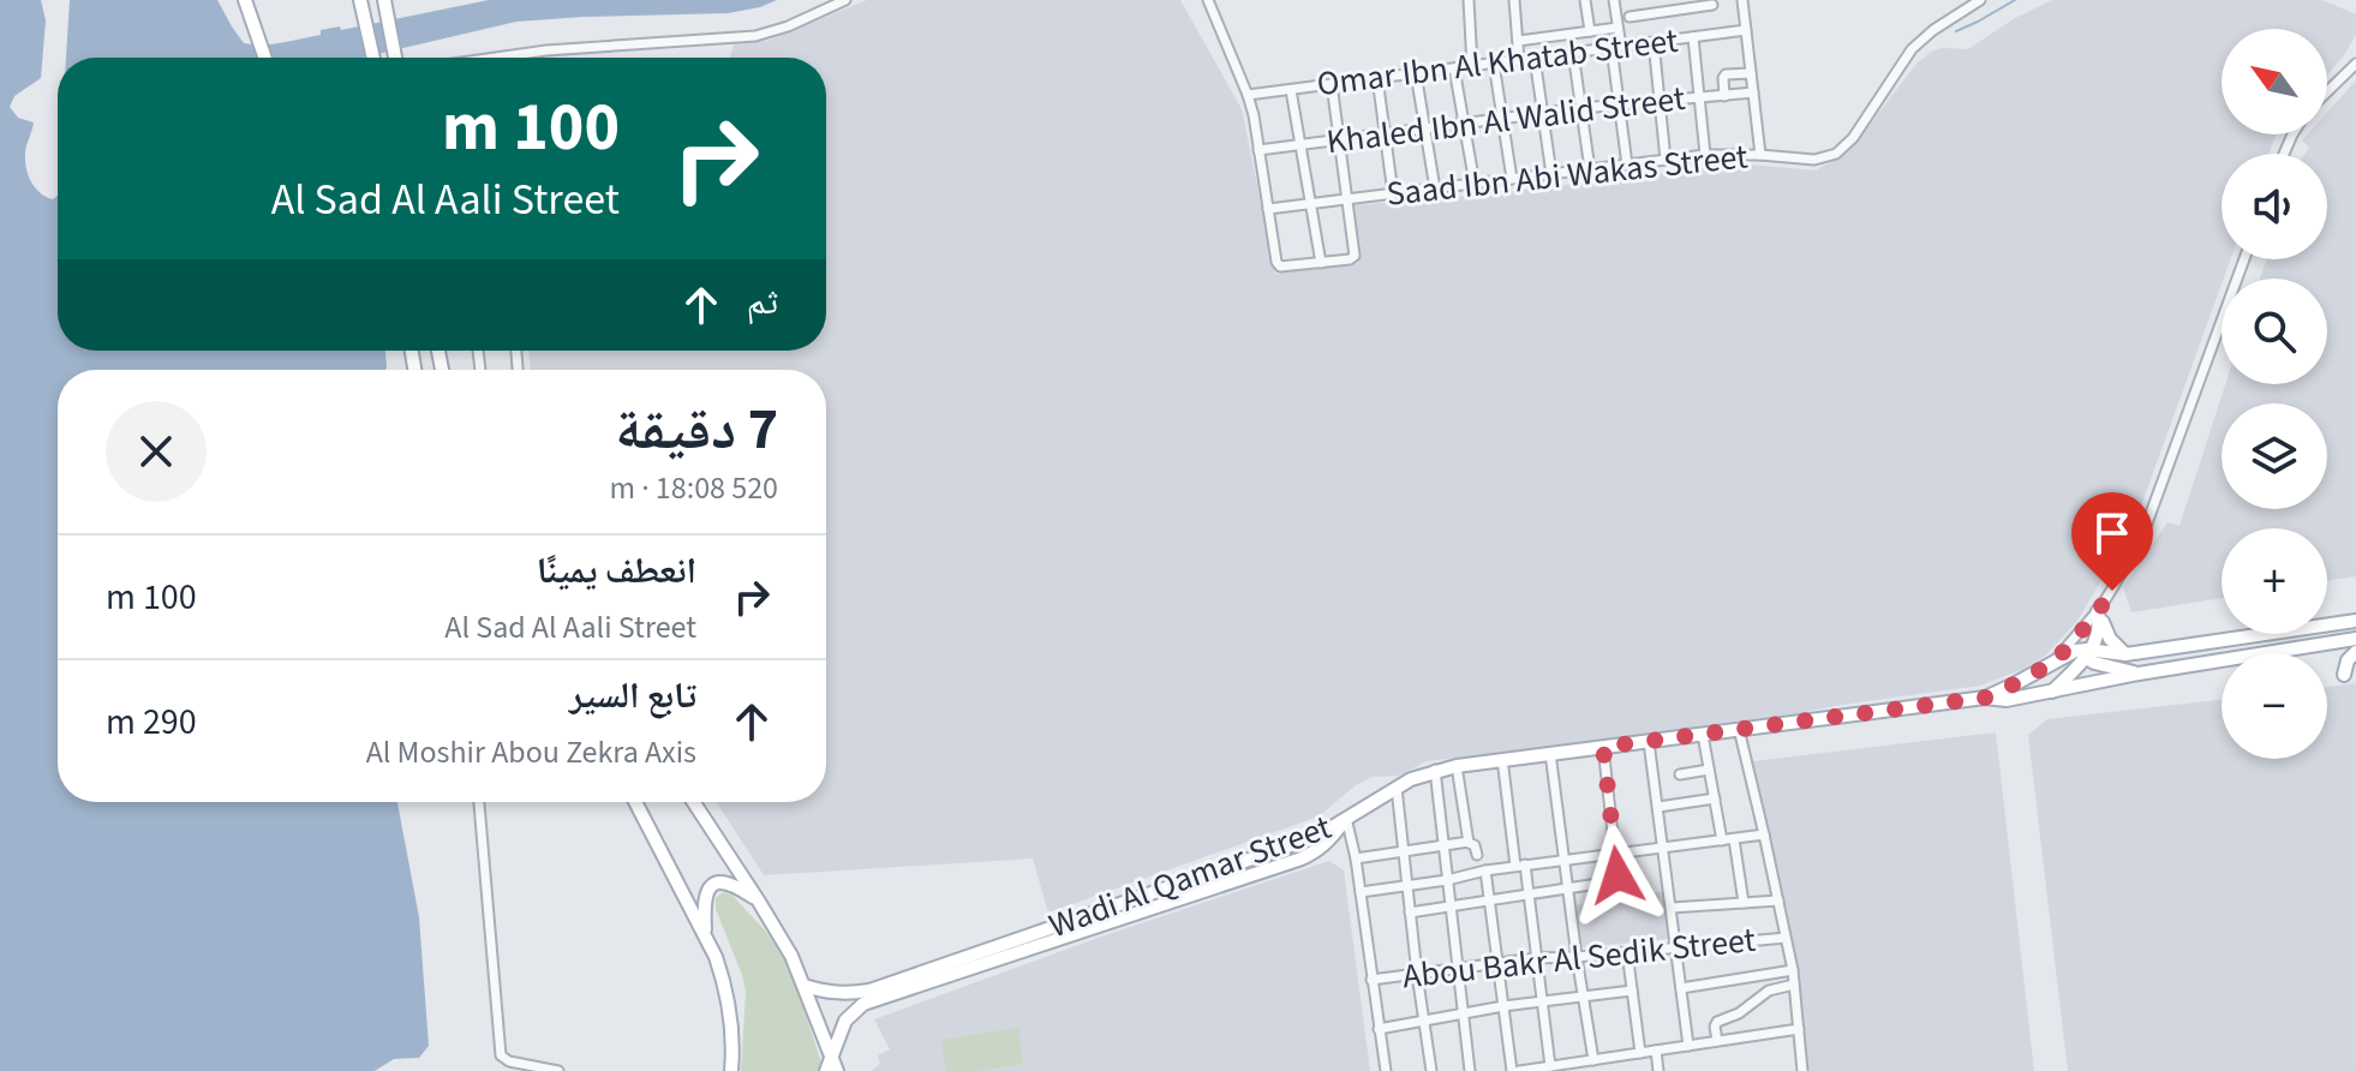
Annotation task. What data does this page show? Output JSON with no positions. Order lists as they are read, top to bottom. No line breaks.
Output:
{"streets":{"main road":["Wadi Al Qamar Street"],"street":["Omar Ibn Al Khatab Street","Khaled Ibn Al Walid Street","Saad Ibn Abi Wakas Street","Abou Bakr Al Sedik Street"]},"north":"top left","page":{"map_buttons":["+","−"],"turn":["100 m","Al Sad Al Aali Street"],"then":"ثم","heading":["7 دقيقة","520 m · 18:08"],"list":[{"name":"انعطف يمينًا","note":"Al Sad Al Aali Street","value":"100 m"},{"name":"تابع السير","note":"Al Moshir Abou Zekra Axis","value":"290 m"}]}}
